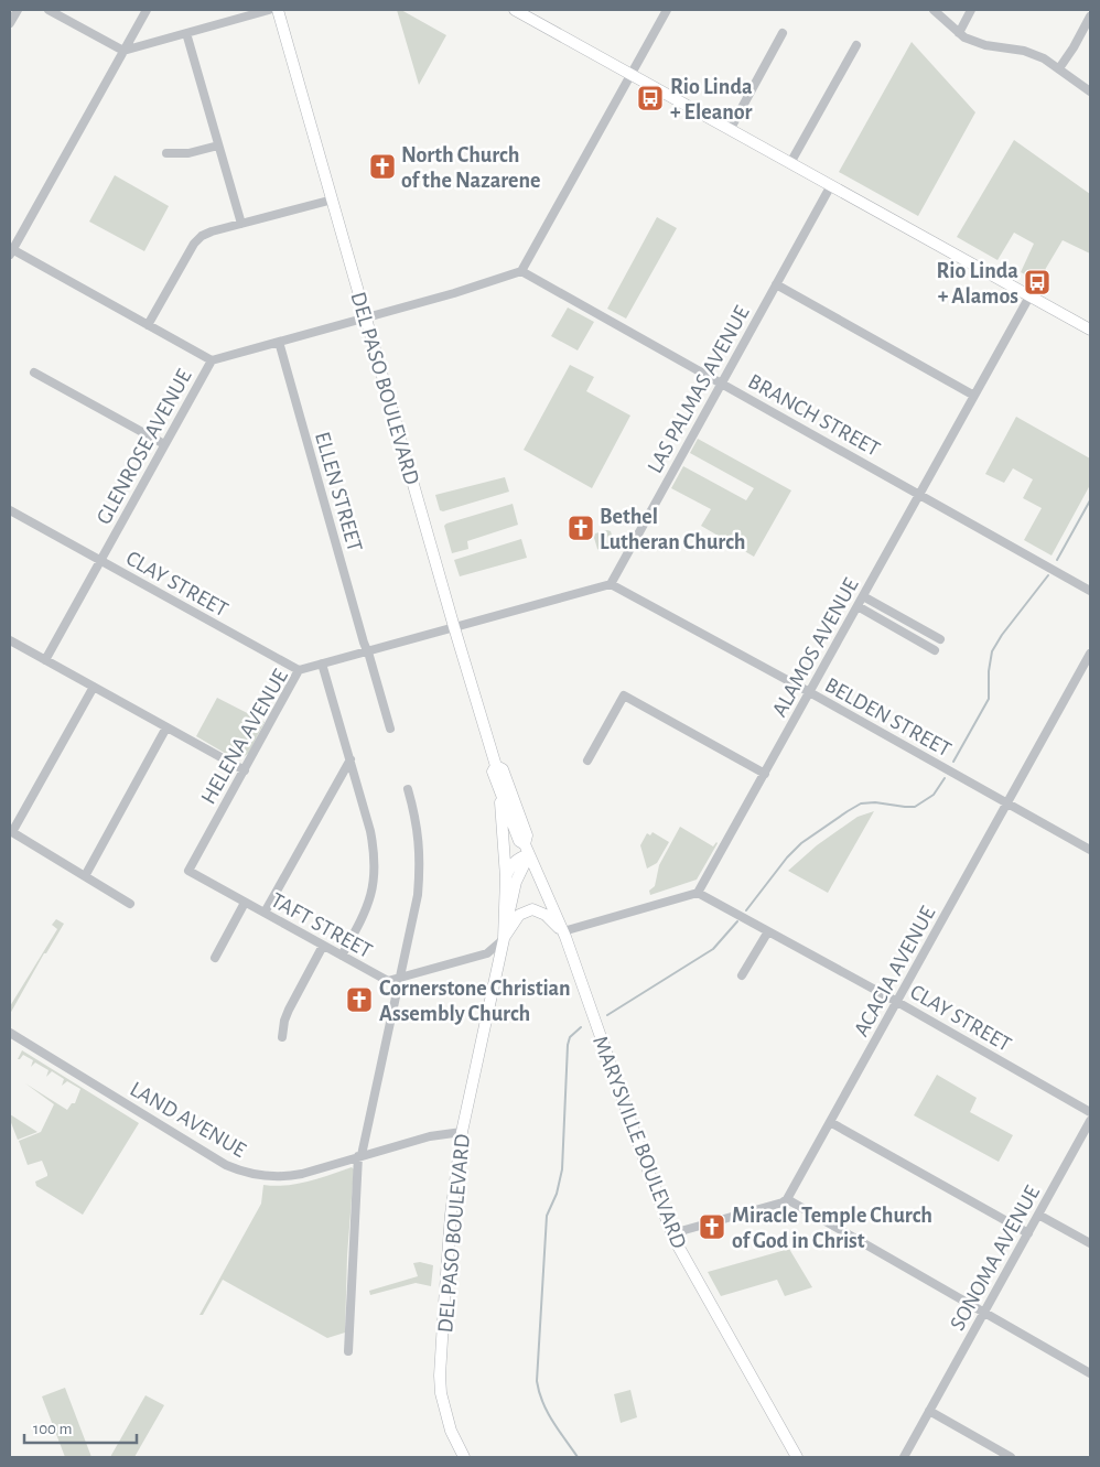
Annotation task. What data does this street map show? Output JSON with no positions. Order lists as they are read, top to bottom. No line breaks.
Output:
{"streets":{"main road":["DEL PASO BOULEVARD","MARYSVILLE BOULEVARD"],"street":["LAS PALMAS AVENUE","BRANCH STREET","GLENROSE AVENUE","ELLEN STREET","CLAY STREET","ALAMOS AVENUE","BELDEN STREET","HELENA AVENUE","TAFT STREET","ACACIA AVENUE","LAND AVENUE","SONOMA AVENUE"]},"crossings":[["DEL PASO BOULEVARD","GLENROSE AVENUE"],["DEL PASO BOULEVARD","HELENA AVENUE"],["DEL PASO BOULEVARD","TAFT STREET"],["DEL PASO BOULEVARD","LAND AVENUE"],["DEL PASO BOULEVARD","MARYSVILLE BOULEVARD"],["LAS PALMAS AVENUE","BRANCH STREET"],["LAS PALMAS AVENUE","BELDEN STREET"],["BRANCH STREET","GLENROSE AVENUE"],["BRANCH STREET","ALAMOS AVENUE"],["GLENROSE AVENUE","ELLEN STREET"],["GLENROSE AVENUE","CLAY STREET"],["ELLEN STREET","HELENA AVENUE"],["CLAY STREET","ALAMOS AVENUE"],["CLAY STREET","HELENA AVENUE"],["CLAY STREET","ACACIA AVENUE"],["ALAMOS AVENUE","BELDEN STREET"],["BELDEN STREET","ACACIA AVENUE"],["HELENA AVENUE","TAFT STREET"]],"places":{"bus stop":["Rio Linda + Eleanor","Rio Linda + Alamos"],"church":["North Church of the Nazarene","Bethel Lutheran Church","Cornerstone Christian Assembly Church","Miracle Temple Church of God in Christ"]},"scale_bar":"100 m"}
